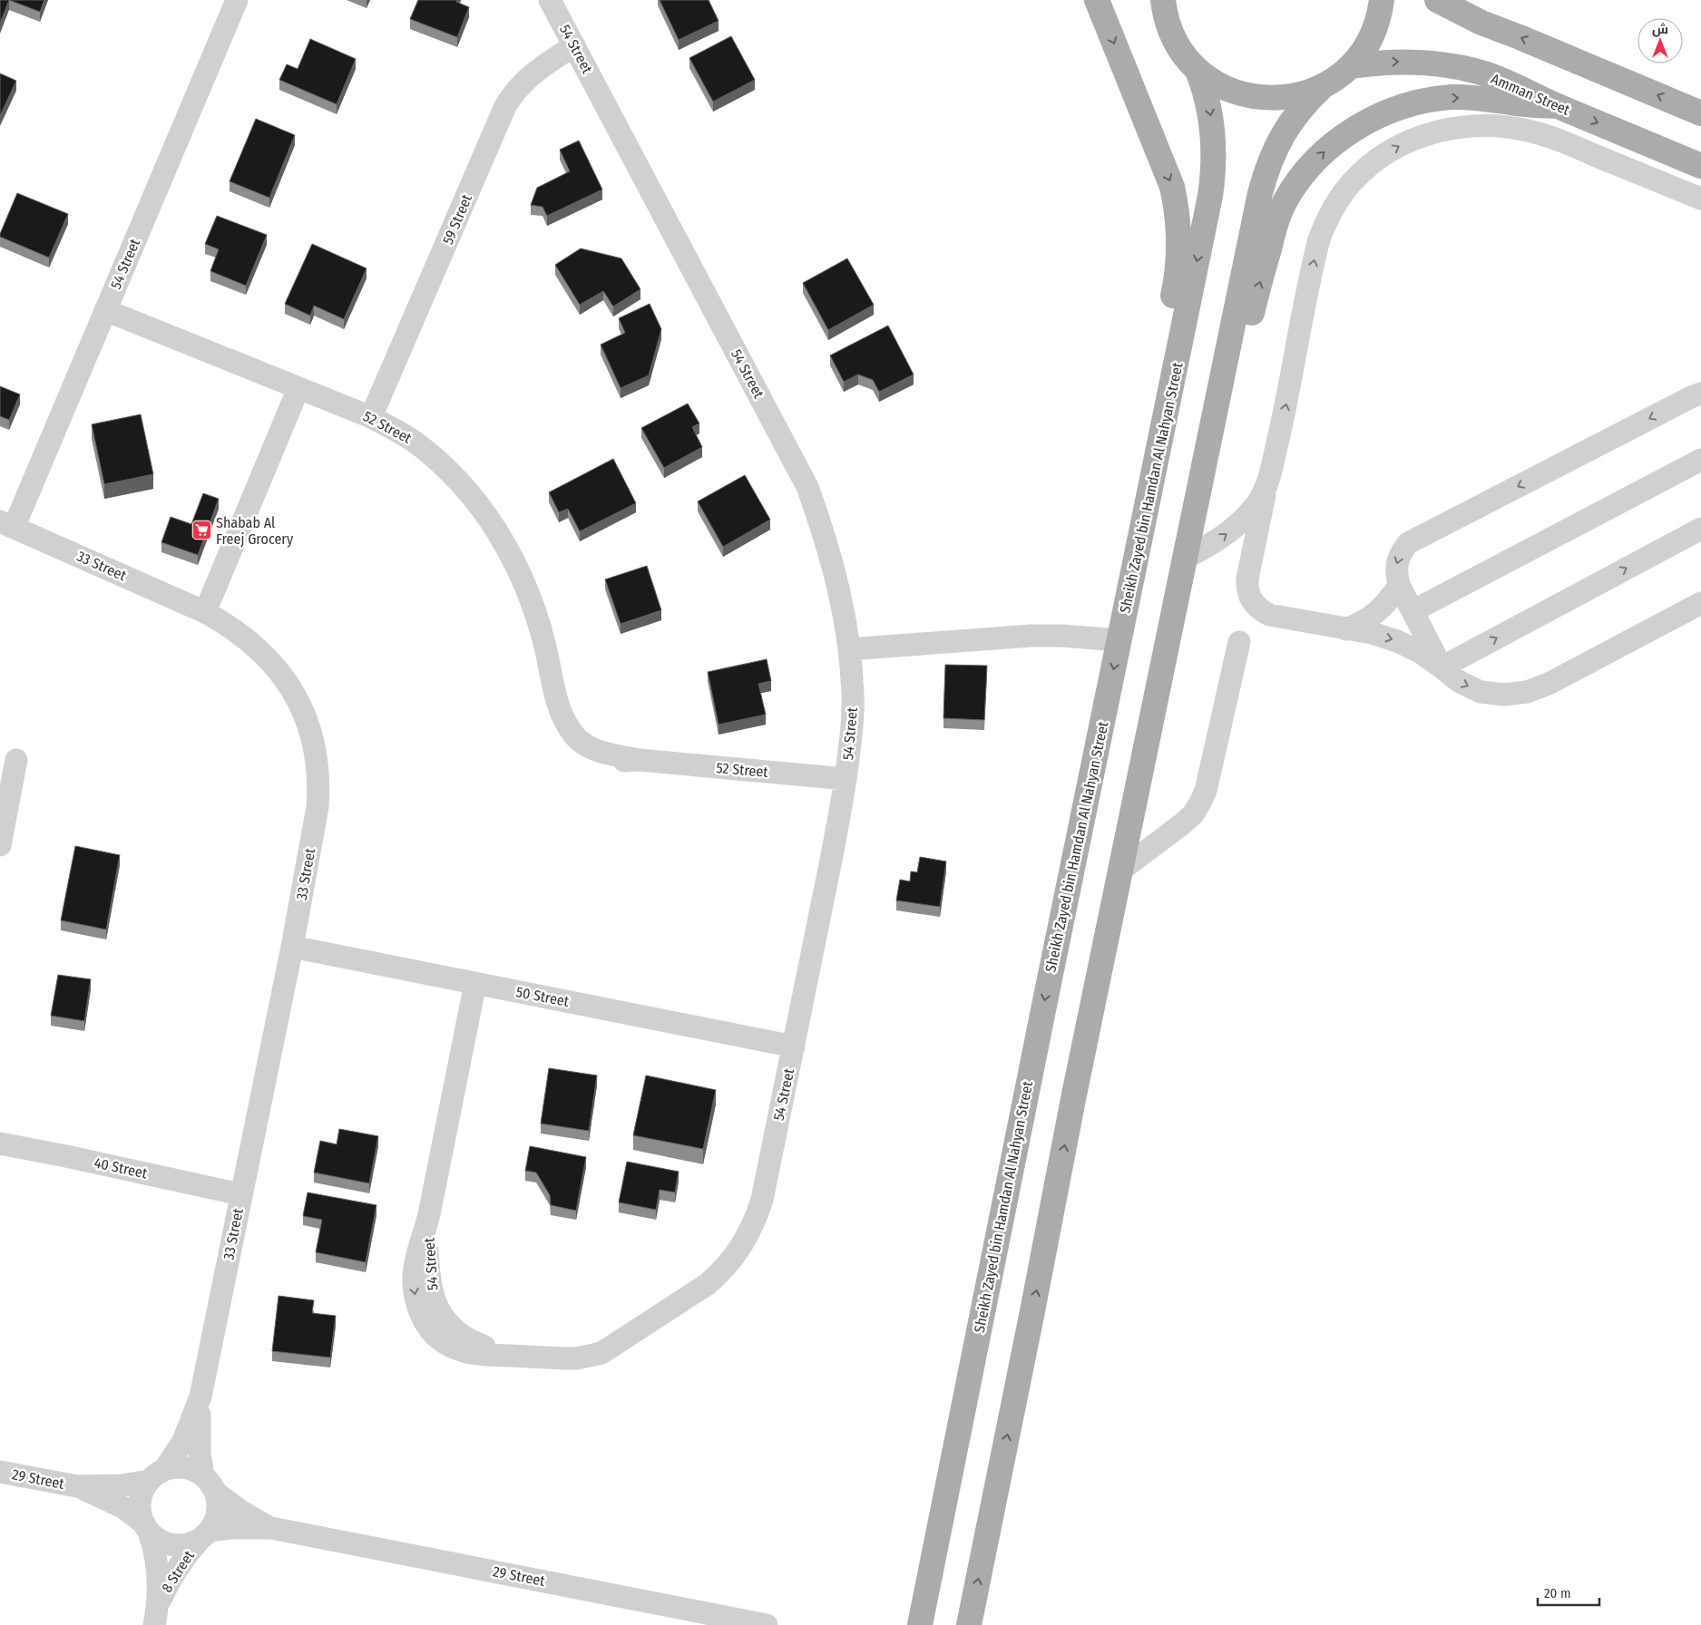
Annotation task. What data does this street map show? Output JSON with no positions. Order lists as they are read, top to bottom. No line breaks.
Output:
{"streets":{"main road":["Amman Street","Sheikh Zayed bin Hamdan Al Nahyan Street"],"street":["54 Street","59 Street","52 Street","33 Street","50 Street","40 Street","29 Street","8 Street"]},"crossings":[["54 Street","59 Street"],["54 Street","52 Street"],["54 Street","33 Street"],["54 Street","50 Street"],["59 Street","52 Street"],["33 Street","50 Street"],["33 Street","40 Street"],["33 Street","29 Street"],["33 Street","8 Street"],["29 Street","8 Street"]],"places":{"supermarket":["Shabab Al Freej Grocery"]},"scale_bar":"20 m","north":"top"}
